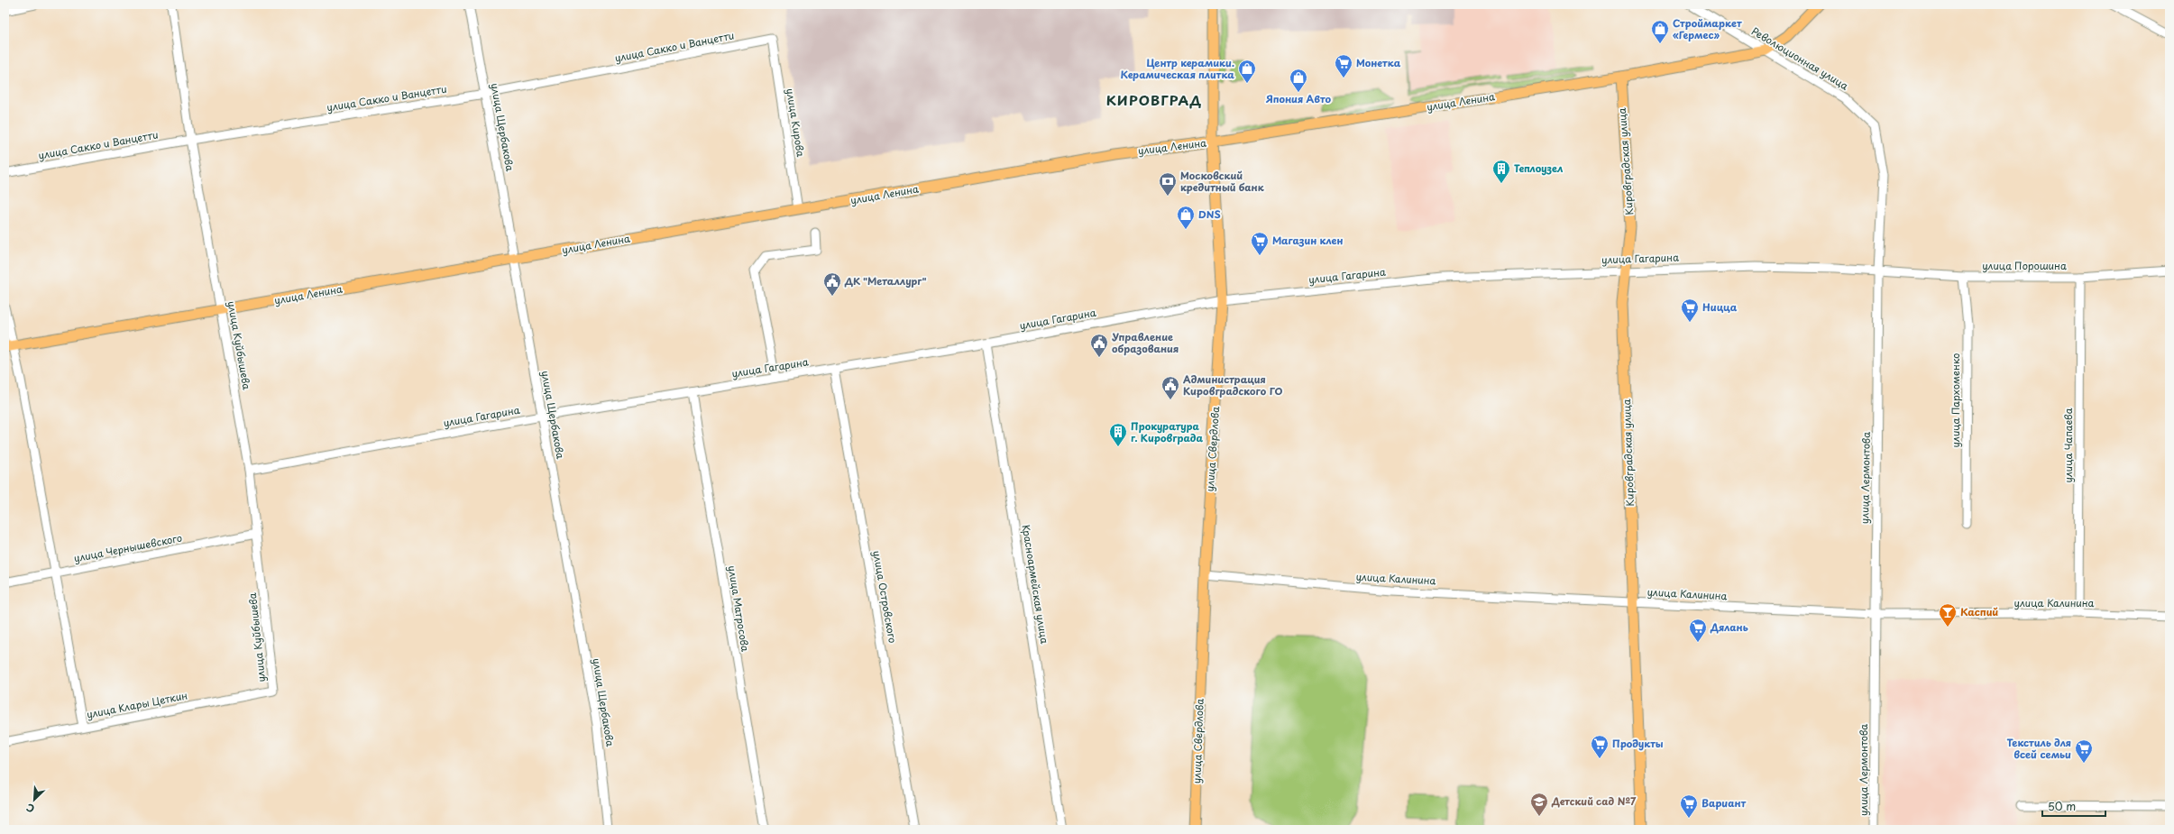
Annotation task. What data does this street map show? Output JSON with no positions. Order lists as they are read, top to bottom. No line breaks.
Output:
{"streets":{"main road":["улица Ленина","Кировградская улица","улица Свердлова"],"street":["улица Сакко и Ванцетти","Революционная улица","улица Кирова","улица Щербакова","улица Гагарина","улица Порошина","улица Куйбышева","улица Пархоменко","улица Чапаева","улица Лермонтова","улица Чернышевского","улица Калинина","Красноармейская улица","улица Островского","улица Матросова","улица Клары Цеткин"]},"crossings":[["улица Сакко и Ванцетти","улица Кирова"],["улица Сакко и Ванцетти","улица Щербакова"],["улица Сакко и Ванцетти","улица Куйбышева"],["Революционная улица","улица Ленина"],["Революционная улица","улица Лермонтова"],["улица Ленина","улица Кирова"],["улица Ленина","улица Щербакова"],["улица Ленина","Кировградская улица"],["улица Ленина","улица Куйбышева"],["улица Ленина","улица Свердлова"],["улица Щербакова","улица Гагарина"],["Кировградская улица","улица Гагарина"],["Кировградская улица","улица Калинина"],["улица Гагарина","улица Порошина"],["улица Гагарина","улица Куйбышева"],["улица Гагарина","улица Свердлова"],["улица Гагарина","улица Лермонтова"],["улица Гагарина","Красноармейская улица"],["улица Гагарина","улица Островского"],["улица Гагарина","улица Матросова"],["улица Порошина","улица Пархоменко"],["улица Порошина","улица Чапаева"],["улица Порошина","улица Лермонтова"],["улица Куйбышева","улица Чернышевского"],["улица Куйбышева","улица Клары Цеткин"],["улица Чапаева","улица Калинина"],["улица Свердлова","улица Калинина"],["улица Лермонтова","улица Калинина"]],"districts":["КИРОВГРАД"],"places":{"shop":["Строймаркет «Гермес»","Центр керамики. Керамическая плитка","Япония Авто","DNS"],"supermarket":["Монетка","Магазин клен","Ницца","Дялань","Продукты","Текстиль для всей семьи","Вариант"],"building":["Теплоузел","Прокуратура г. Кировграда"],"bank":["Московский кредитный банк"],"public building":["ДК \"Металлург\"","Управление образования","Администрация Кировградского ГО"],"bar":["Каспий"],"school or university":["Детский сад №7"]},"scale_bar":"50 m","north":"bottom left"}
